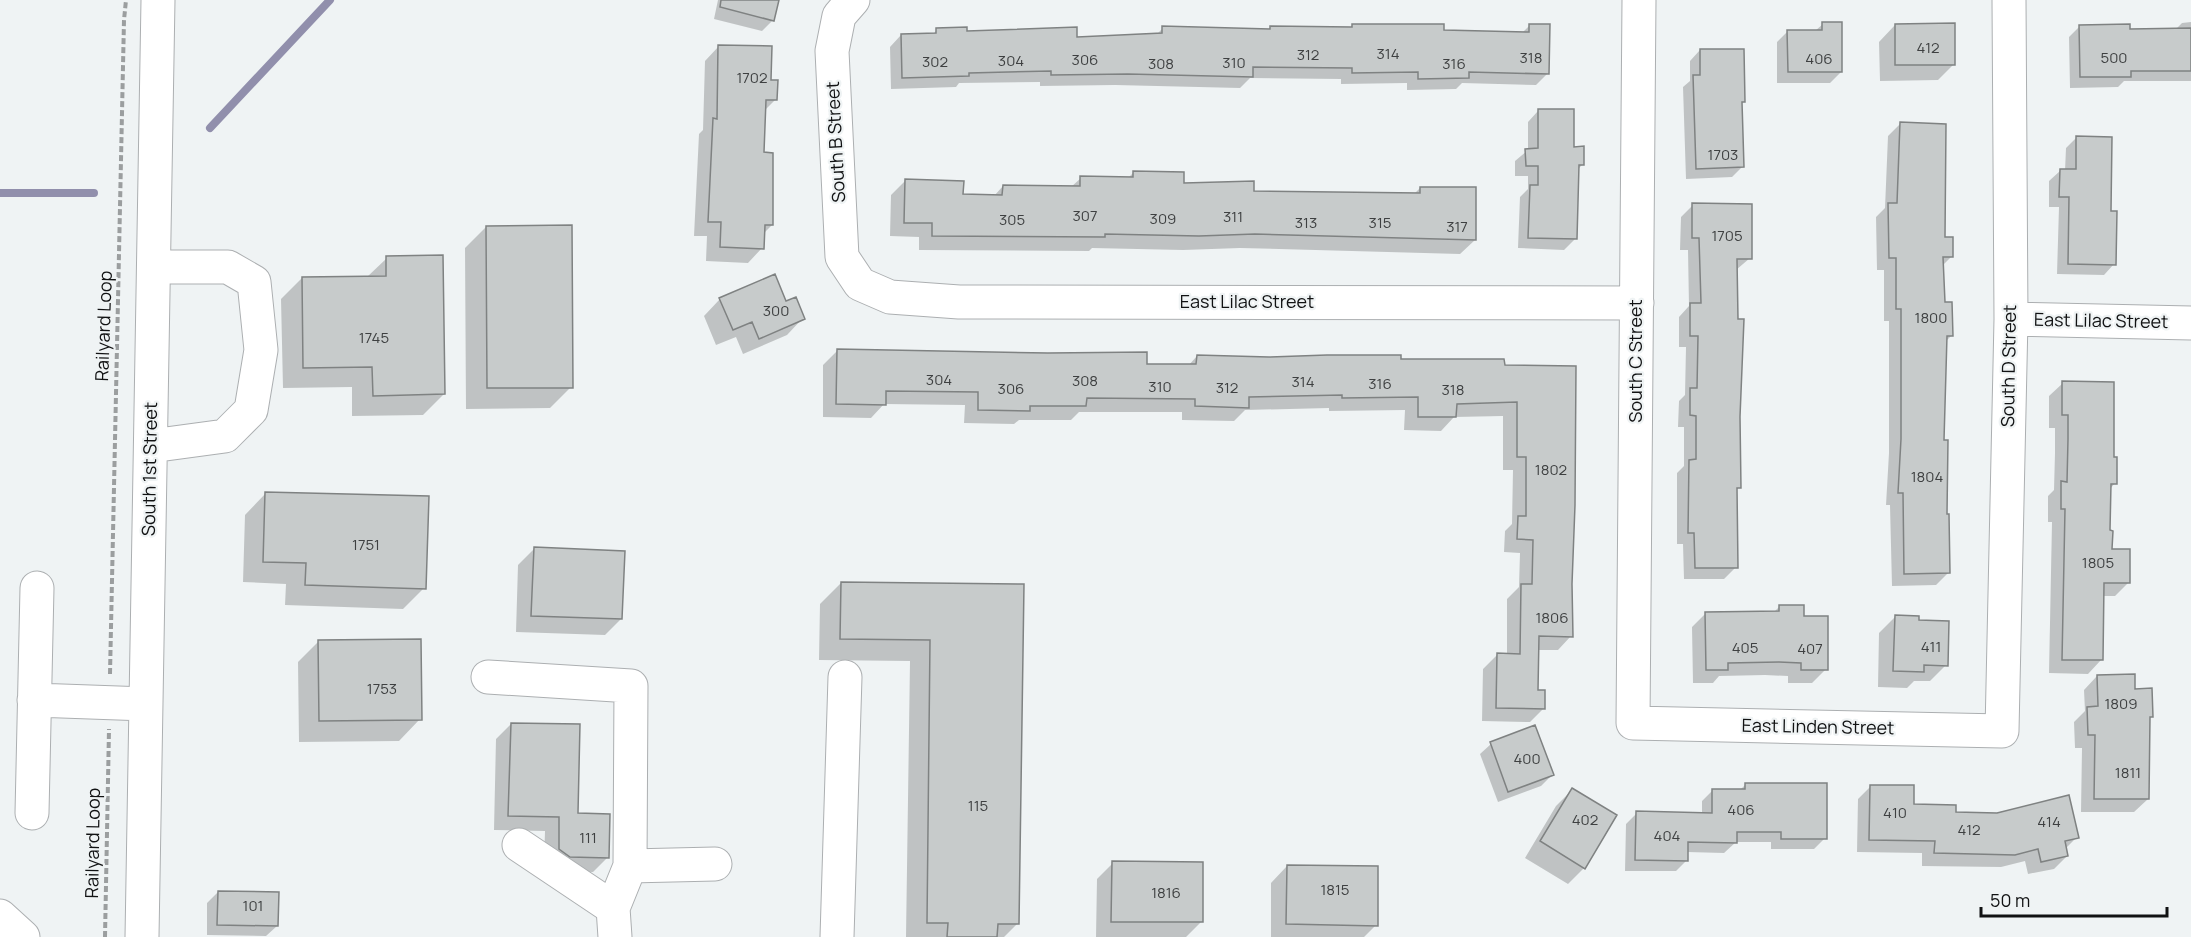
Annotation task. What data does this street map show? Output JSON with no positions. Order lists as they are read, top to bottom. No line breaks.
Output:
{"streets":{"street":["South B Street","East Lilac Street","South C Street","South D Street","South 1st Street","East Linden Street"],"path":["Railyard Loop"]},"crossings":[["South B Street","East Lilac Street"],["East Lilac Street","South C Street"],["East Lilac Street","South D Street"],["South C Street","East Linden Street"],["South D Street","East Linden Street"]],"house_numbers":["412","314","312","318","500","406","306","304","302","310","308","316","1702","1703","307","311","309","305","313","315","317","1705","300","1800","1745","304","308","314","316","310","312","306","318","1802","1804","1751","1805","1806","411","405","407","1753","1809","400","1811","115","406","410","402","414","412","404","111","1815","1816","101"],"scale_bar":"50 m"}
